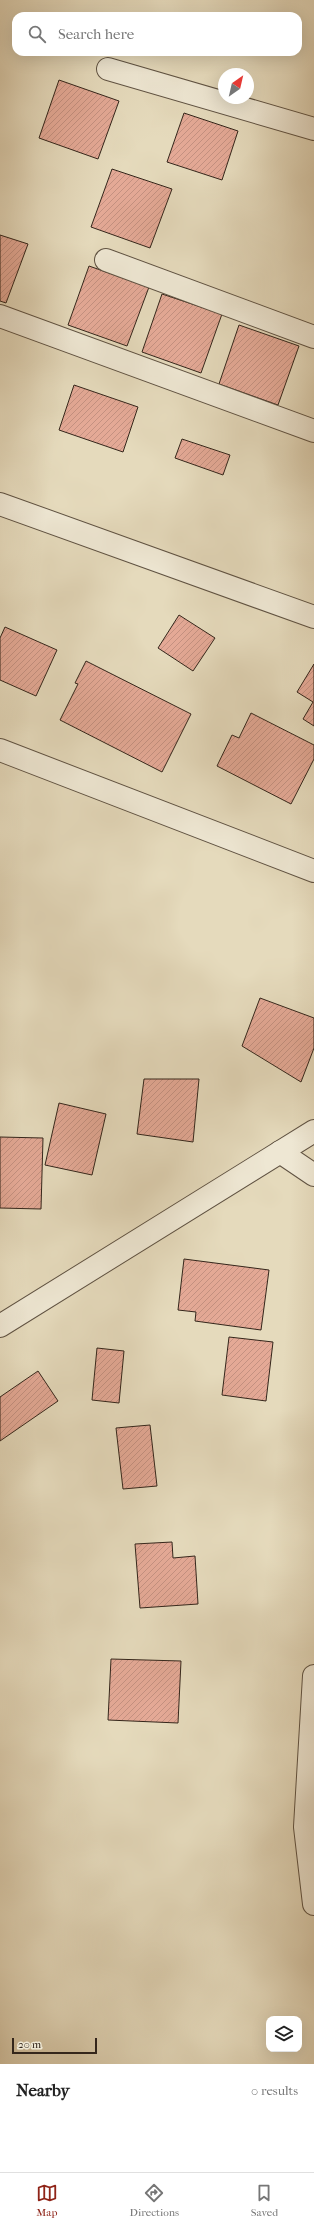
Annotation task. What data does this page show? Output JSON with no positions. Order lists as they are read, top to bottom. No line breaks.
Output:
{"scale_bar":"20 m","north":"top right","page":{"search":"Search here","scale":"20 m","heading":["Nearby","0 results"],"nav":["Map","Directions","Saved"]}}
